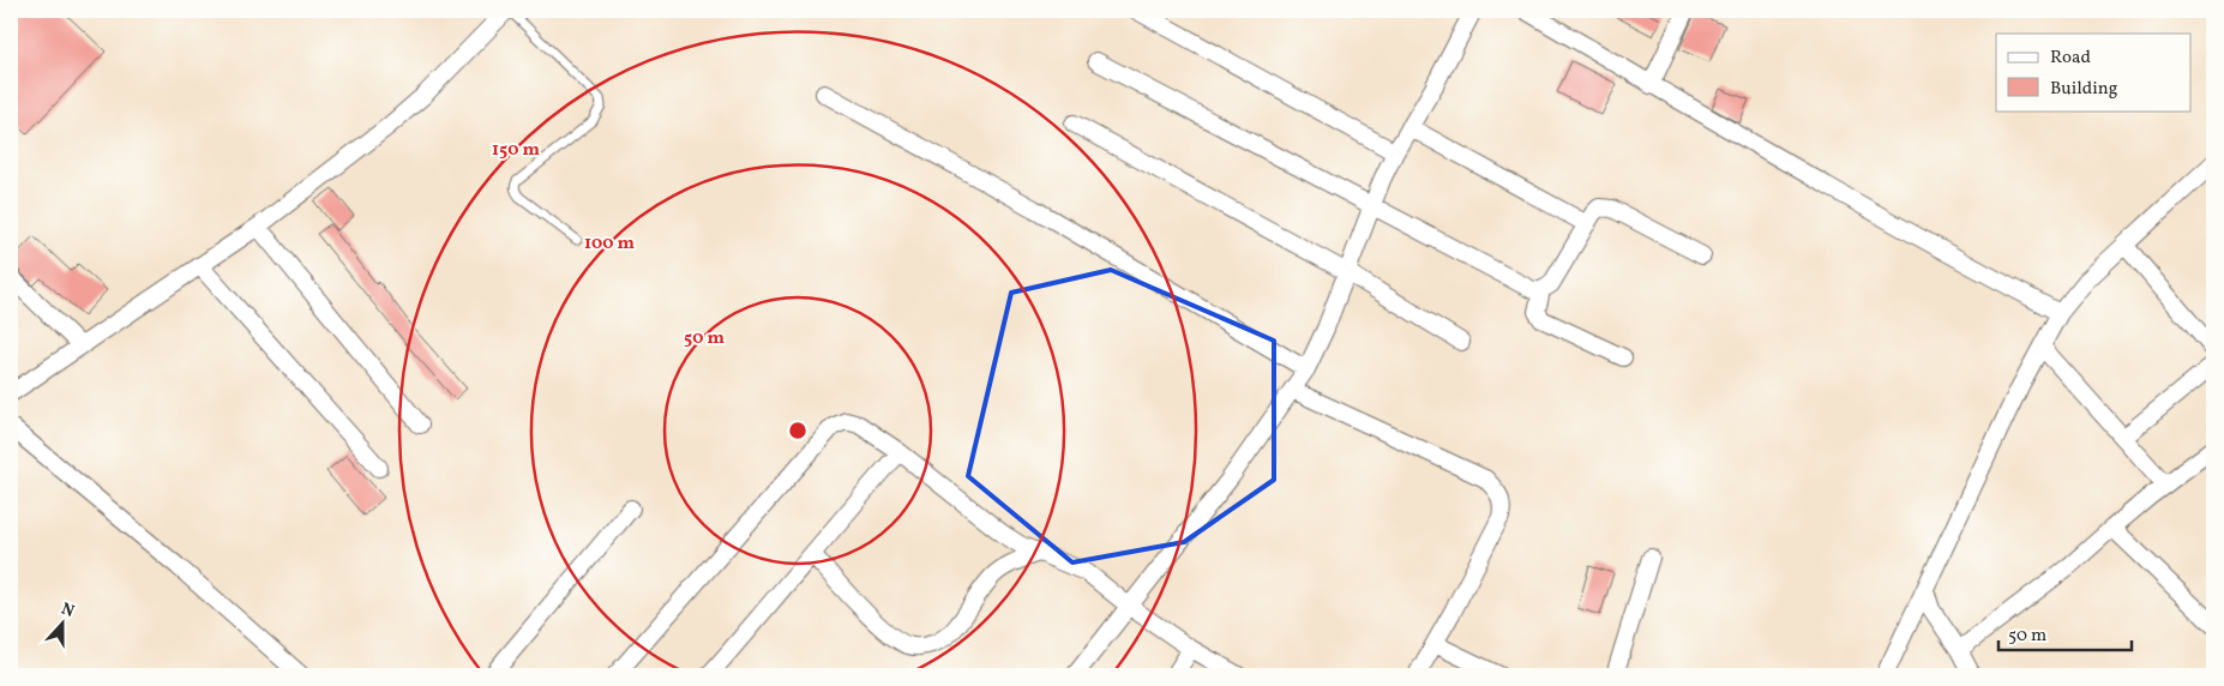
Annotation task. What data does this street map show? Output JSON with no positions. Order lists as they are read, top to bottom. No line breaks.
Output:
{"legend":["Road","Building"],"scale_bar":"50 m","north":"top","rings":["150 m","100 m","50 m"]}
